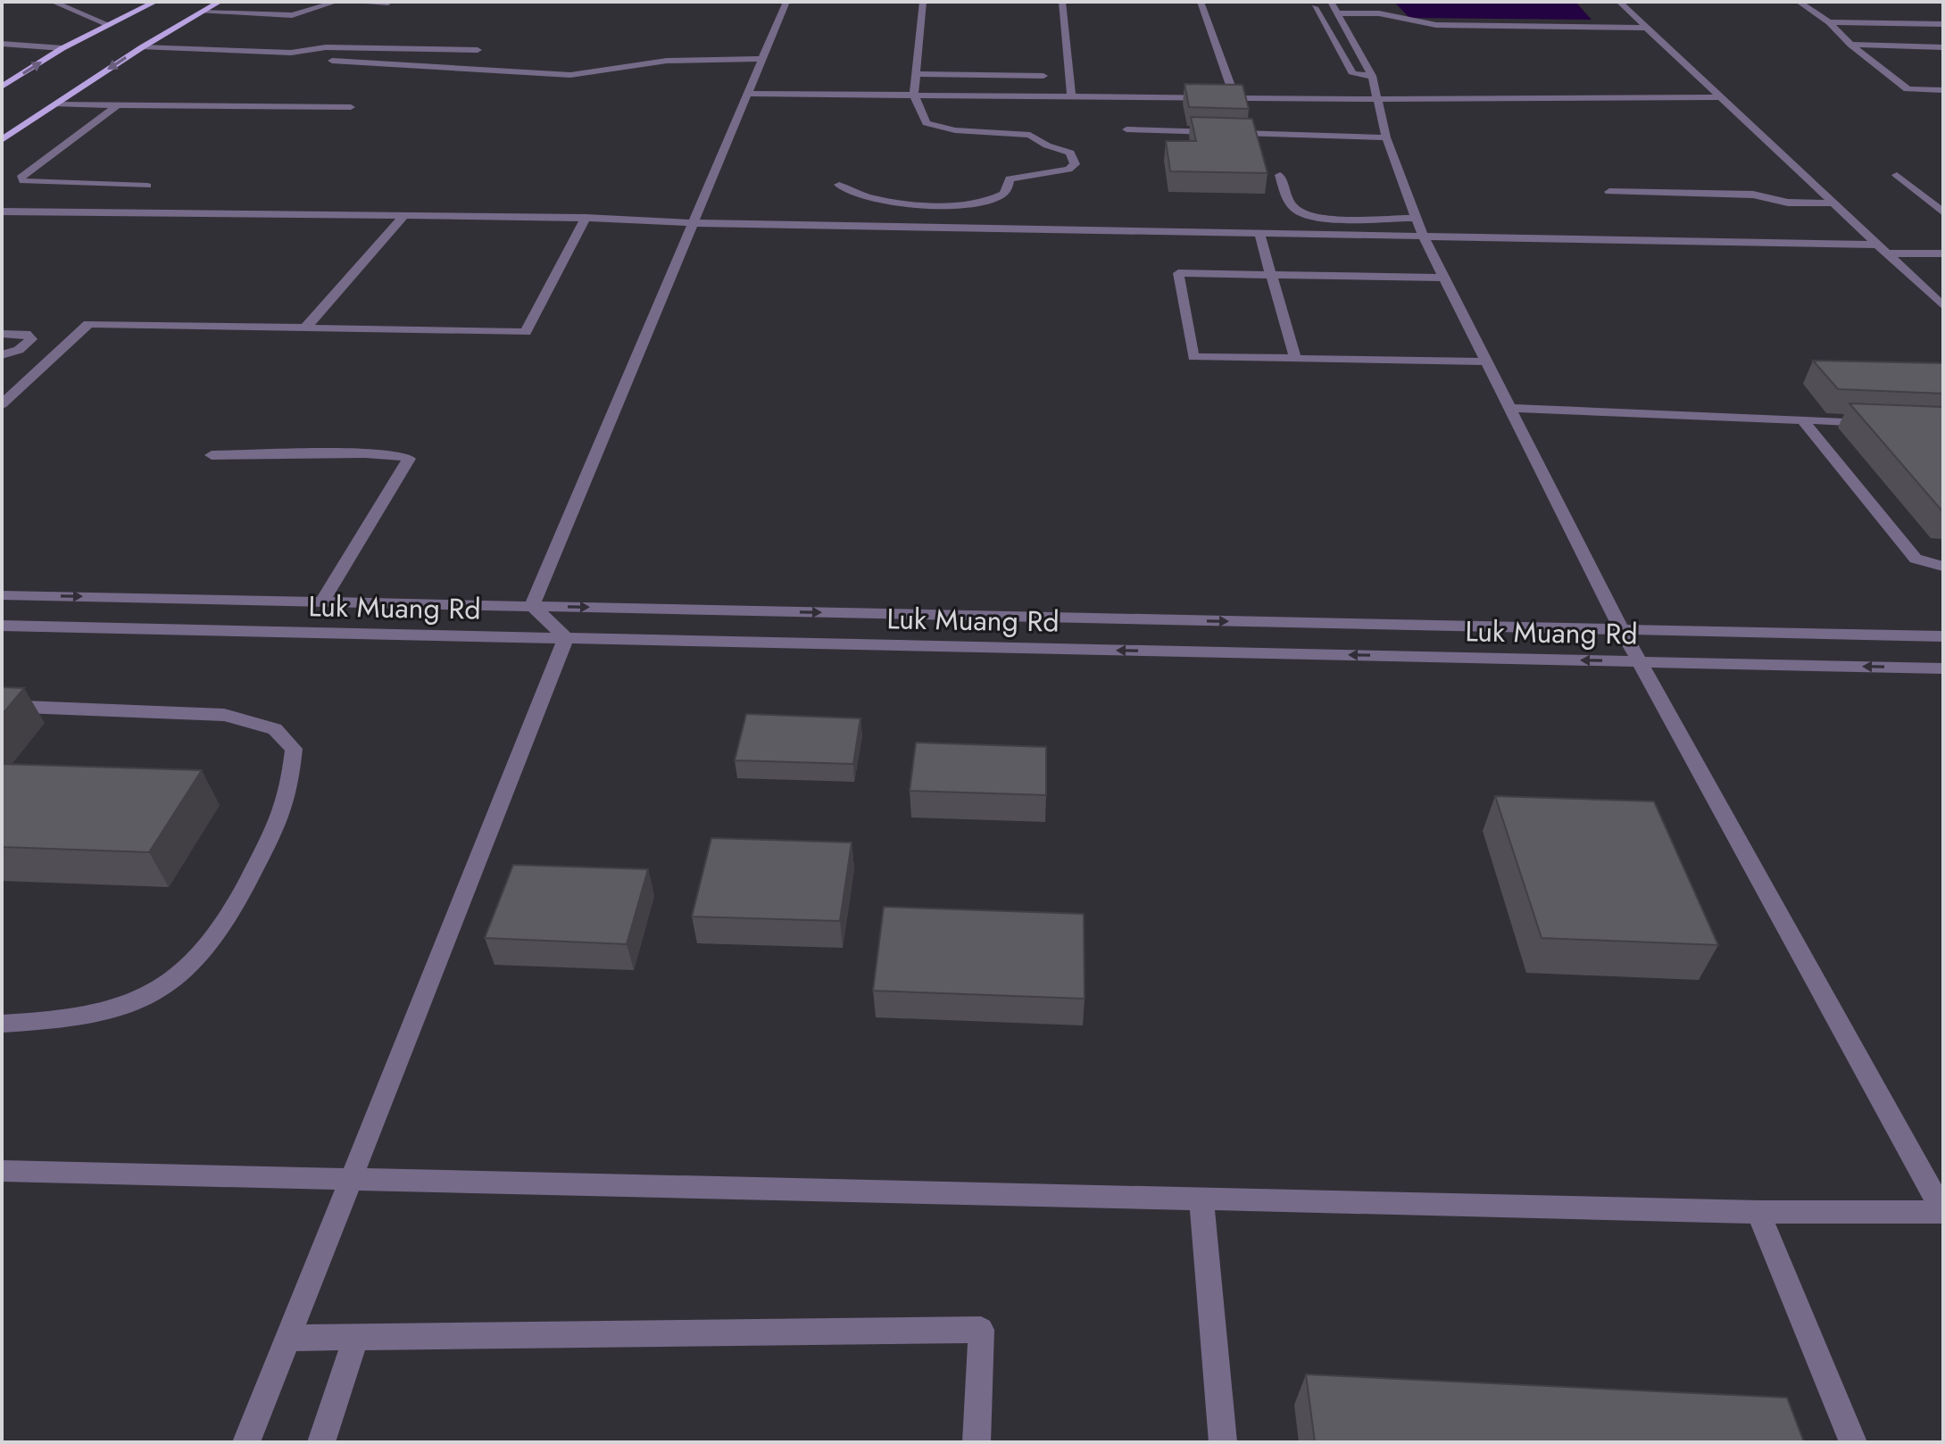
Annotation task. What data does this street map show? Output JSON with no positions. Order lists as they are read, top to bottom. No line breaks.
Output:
{"streets":{"street":["Luk Muang Rd"]}}
